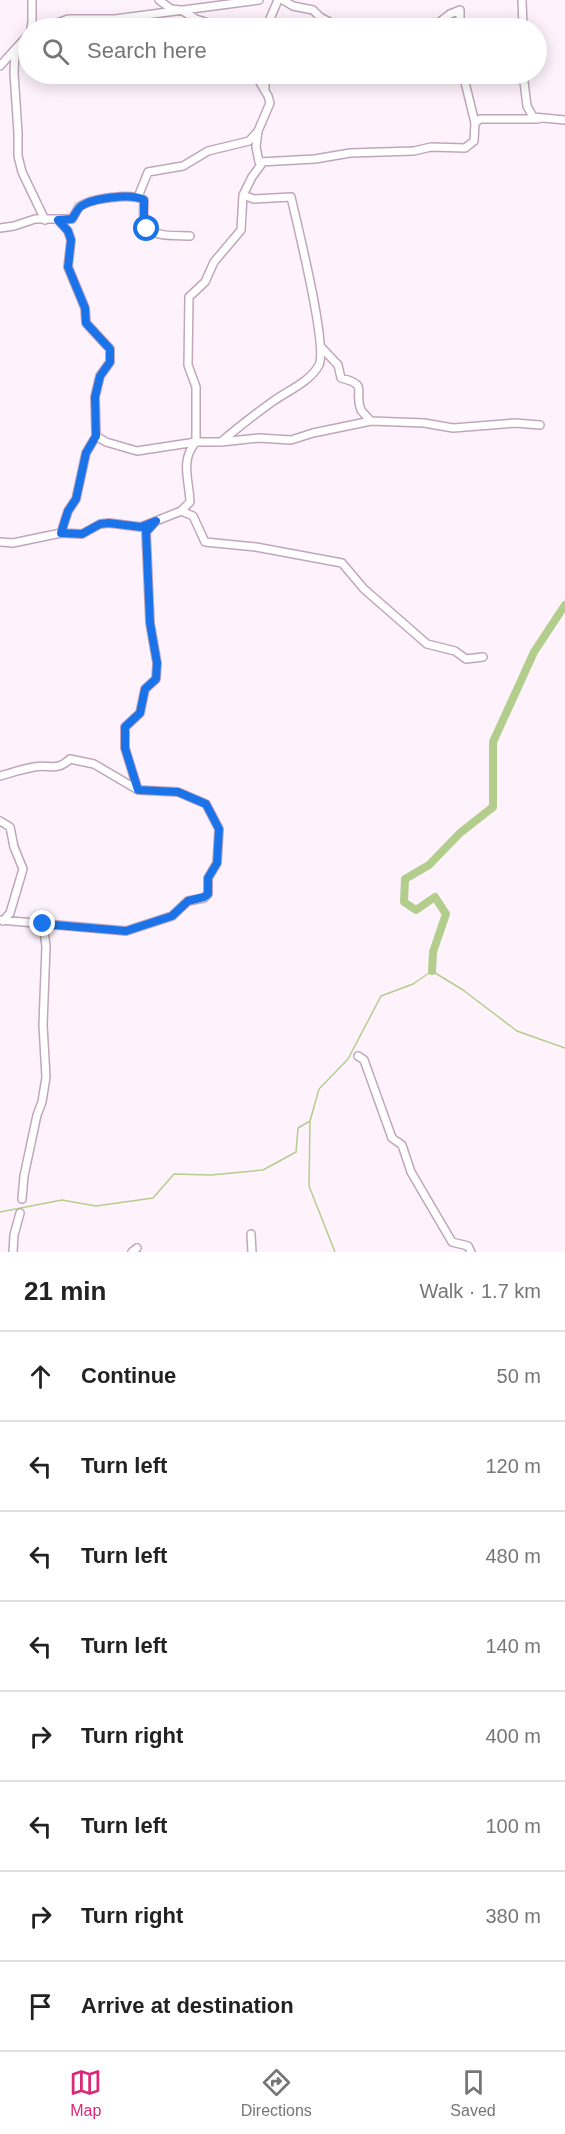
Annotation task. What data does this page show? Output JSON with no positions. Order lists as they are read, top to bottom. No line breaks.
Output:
{"page":{"search":"Search here","heading":["21 min","Walk · 1.7 km"],"list":[["Continue","50 m"],["Turn left","120 m"],["Turn left","480 m"],["Turn left","140 m"],["Turn right","400 m"],["Turn left","100 m"],["Turn right","380 m"],"Arrive at destination"],"nav":["Map","Directions","Saved"]}}
